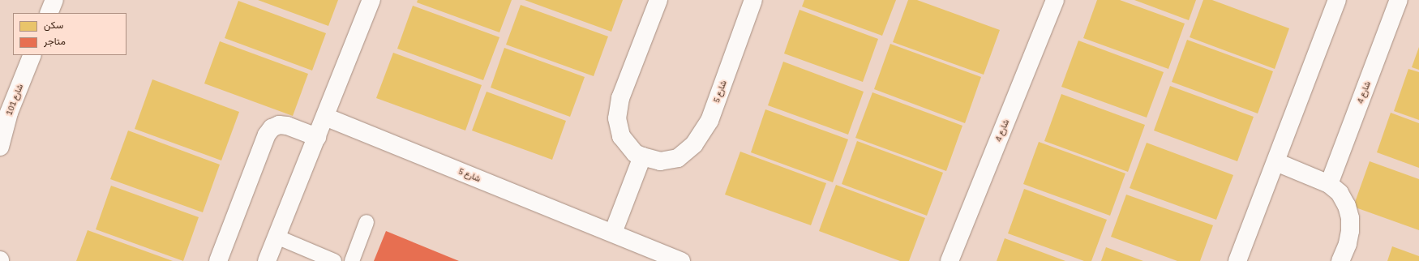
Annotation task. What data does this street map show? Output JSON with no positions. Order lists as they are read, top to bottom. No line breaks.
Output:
{"streets":{"street":["شارع 5","شارع 4","شارع 101"]},"legend":["سكن","متاجر"]}
